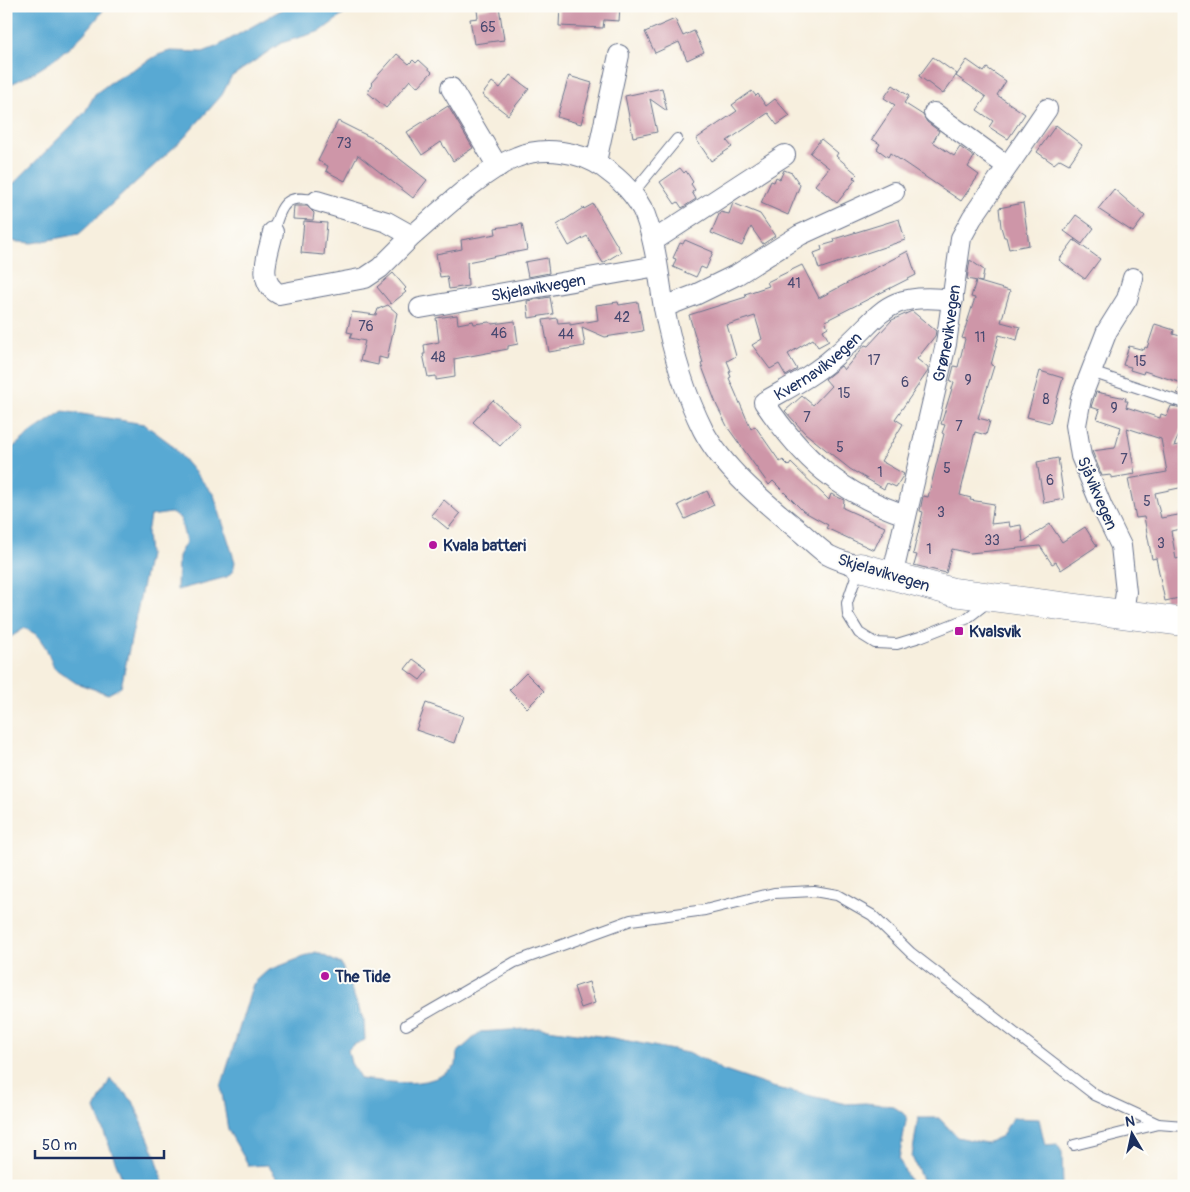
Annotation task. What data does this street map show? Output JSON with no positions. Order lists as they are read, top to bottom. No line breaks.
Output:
{"streets":{"main road":["Skjelavikvegen"],"street":["Grønevikvegen","Kvernavikvegen","Sjåvikvegen"]},"crossings":[["Skjelavikvegen","Grønevikvegen"],["Skjelavikvegen","Sjåvikvegen"],["Grønevikvegen","Kvernavikvegen"]],"places":{"other":["Kvala batteri","The Tide"],"transit":["Kvalsvik"]},"house_numbers":["65","73","41","42","76","46","44","11","48","17","15","9","6","15","8","9","7","7","5","7","5","1","6","5","3","33","3","1"],"scale_bar":"50 m","north":"top"}
